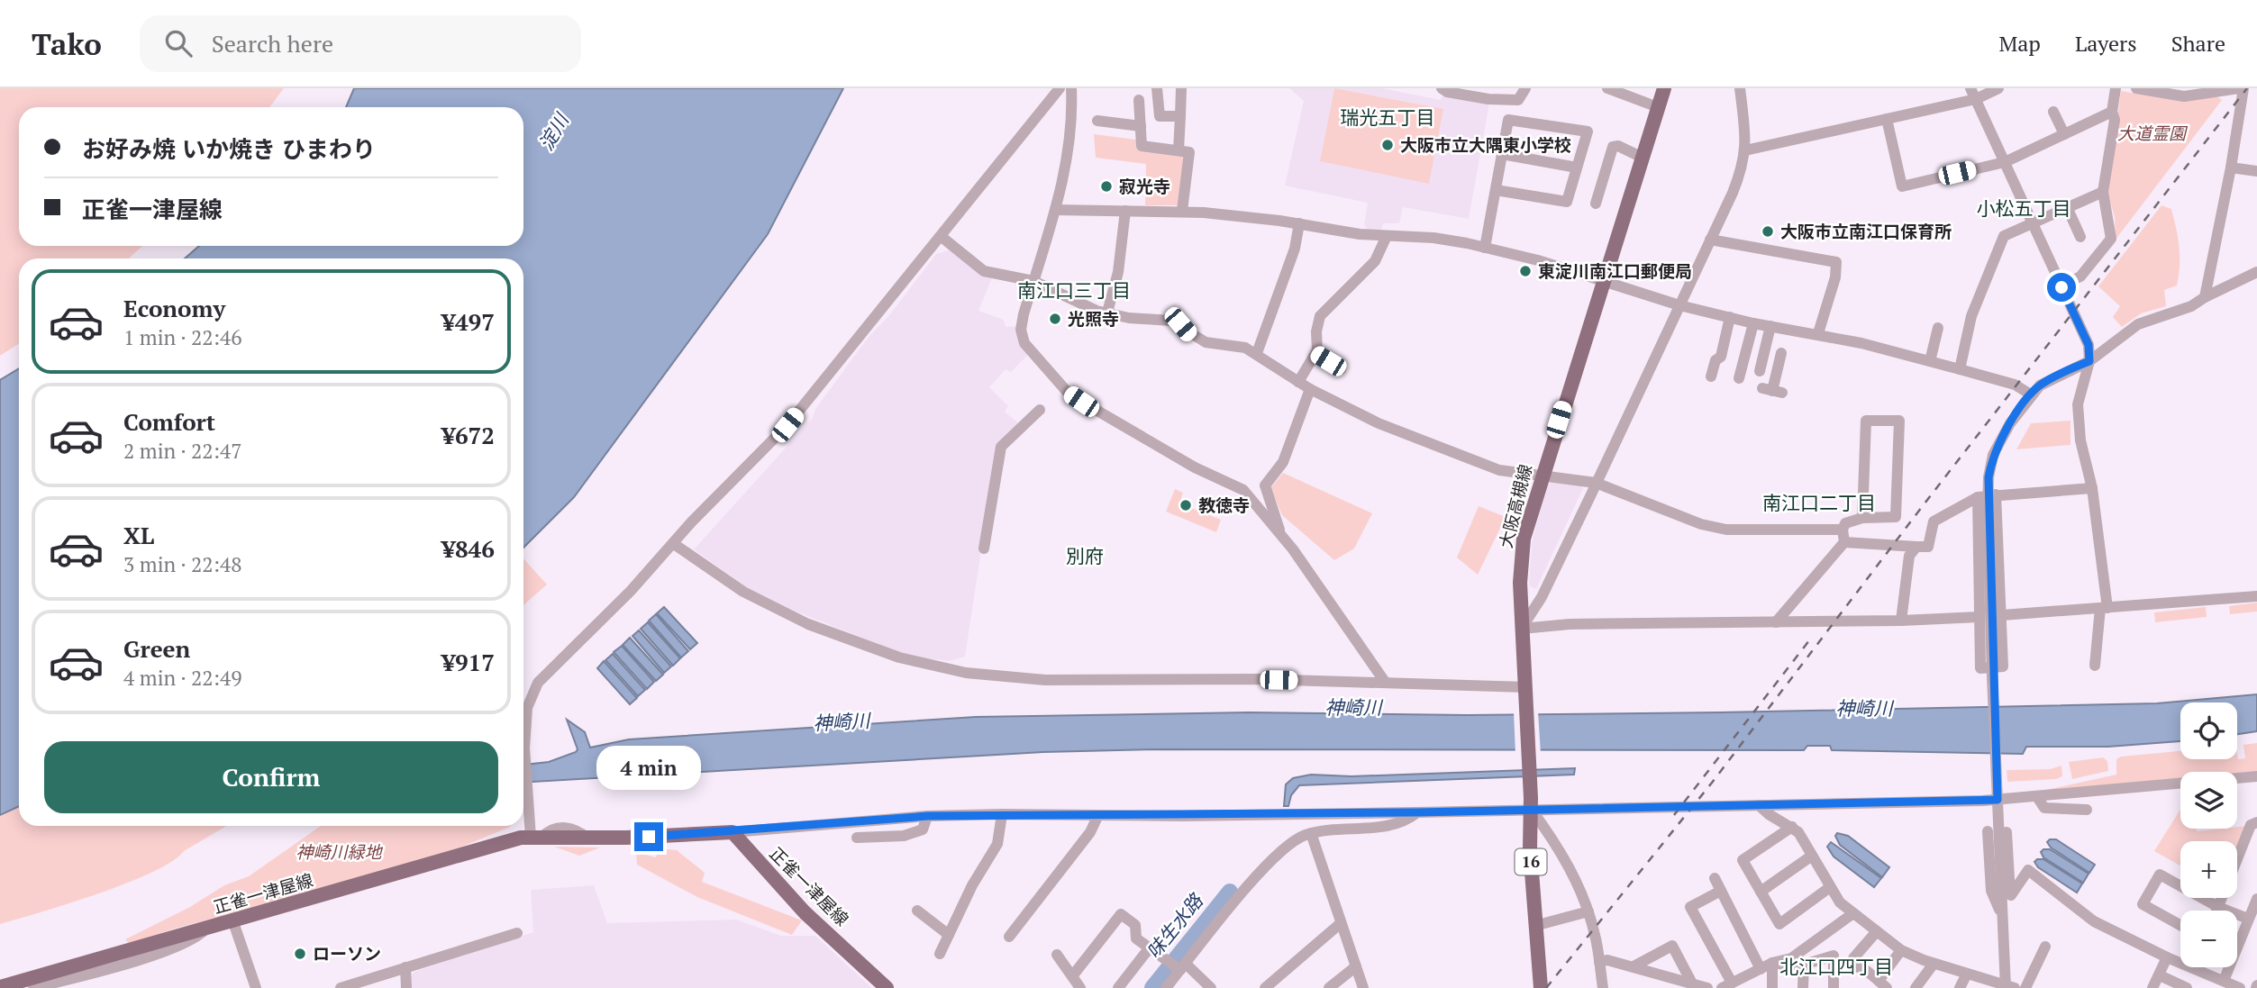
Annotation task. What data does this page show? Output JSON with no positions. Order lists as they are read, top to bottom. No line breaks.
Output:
{"streets":{"main road":["大阪高槻線","16","正雀一津屋線"]},"districts":["瑞光五丁目","小松五丁目","南江口三丁目","南江口二丁目","別府","北江口四丁目"],"water":["淀川","神崎川","味生水路"],"parks":["大道霊園","神崎川緑地"],"places":["大阪市立大隅東小学校","寂光寺","大阪市立南江口保育所","東淀川南江口郵便局","光照寺","教徳寺","ローソン"],"page":{"header":"Tako","search":"Search here","nav":["Map","Layers","Share"],"banner":["お好み焼 いか焼き ひまわり","正雀一津屋線"],"list":[{"name":"Economy","note":"1 min · 22:46","value":"¥497"},{"name":"Comfort","note":"2 min · 22:47","value":"¥672"},{"name":"XL","note":"3 min · 22:48","value":"¥846"},{"name":"Green","note":"4 min · 22:49","value":"¥917"}],"map_buttons":["+","−"],"buttons":"Confirm","bubble":"4 min"}}
